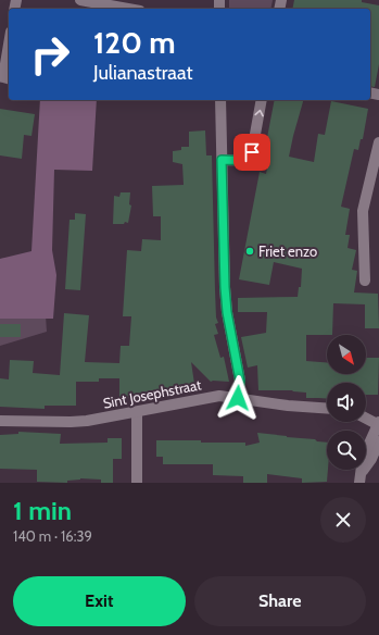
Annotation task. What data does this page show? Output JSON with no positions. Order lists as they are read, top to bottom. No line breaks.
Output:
{"streets":{"street":["Sint Josephstraat"]},"places":["Friet enzo"],"north":"bottom right","page":{"turn":["120 m","Julianastraat"],"heading":["1 min","140 m · 16:39"],"buttons":["Exit","Share"]}}
